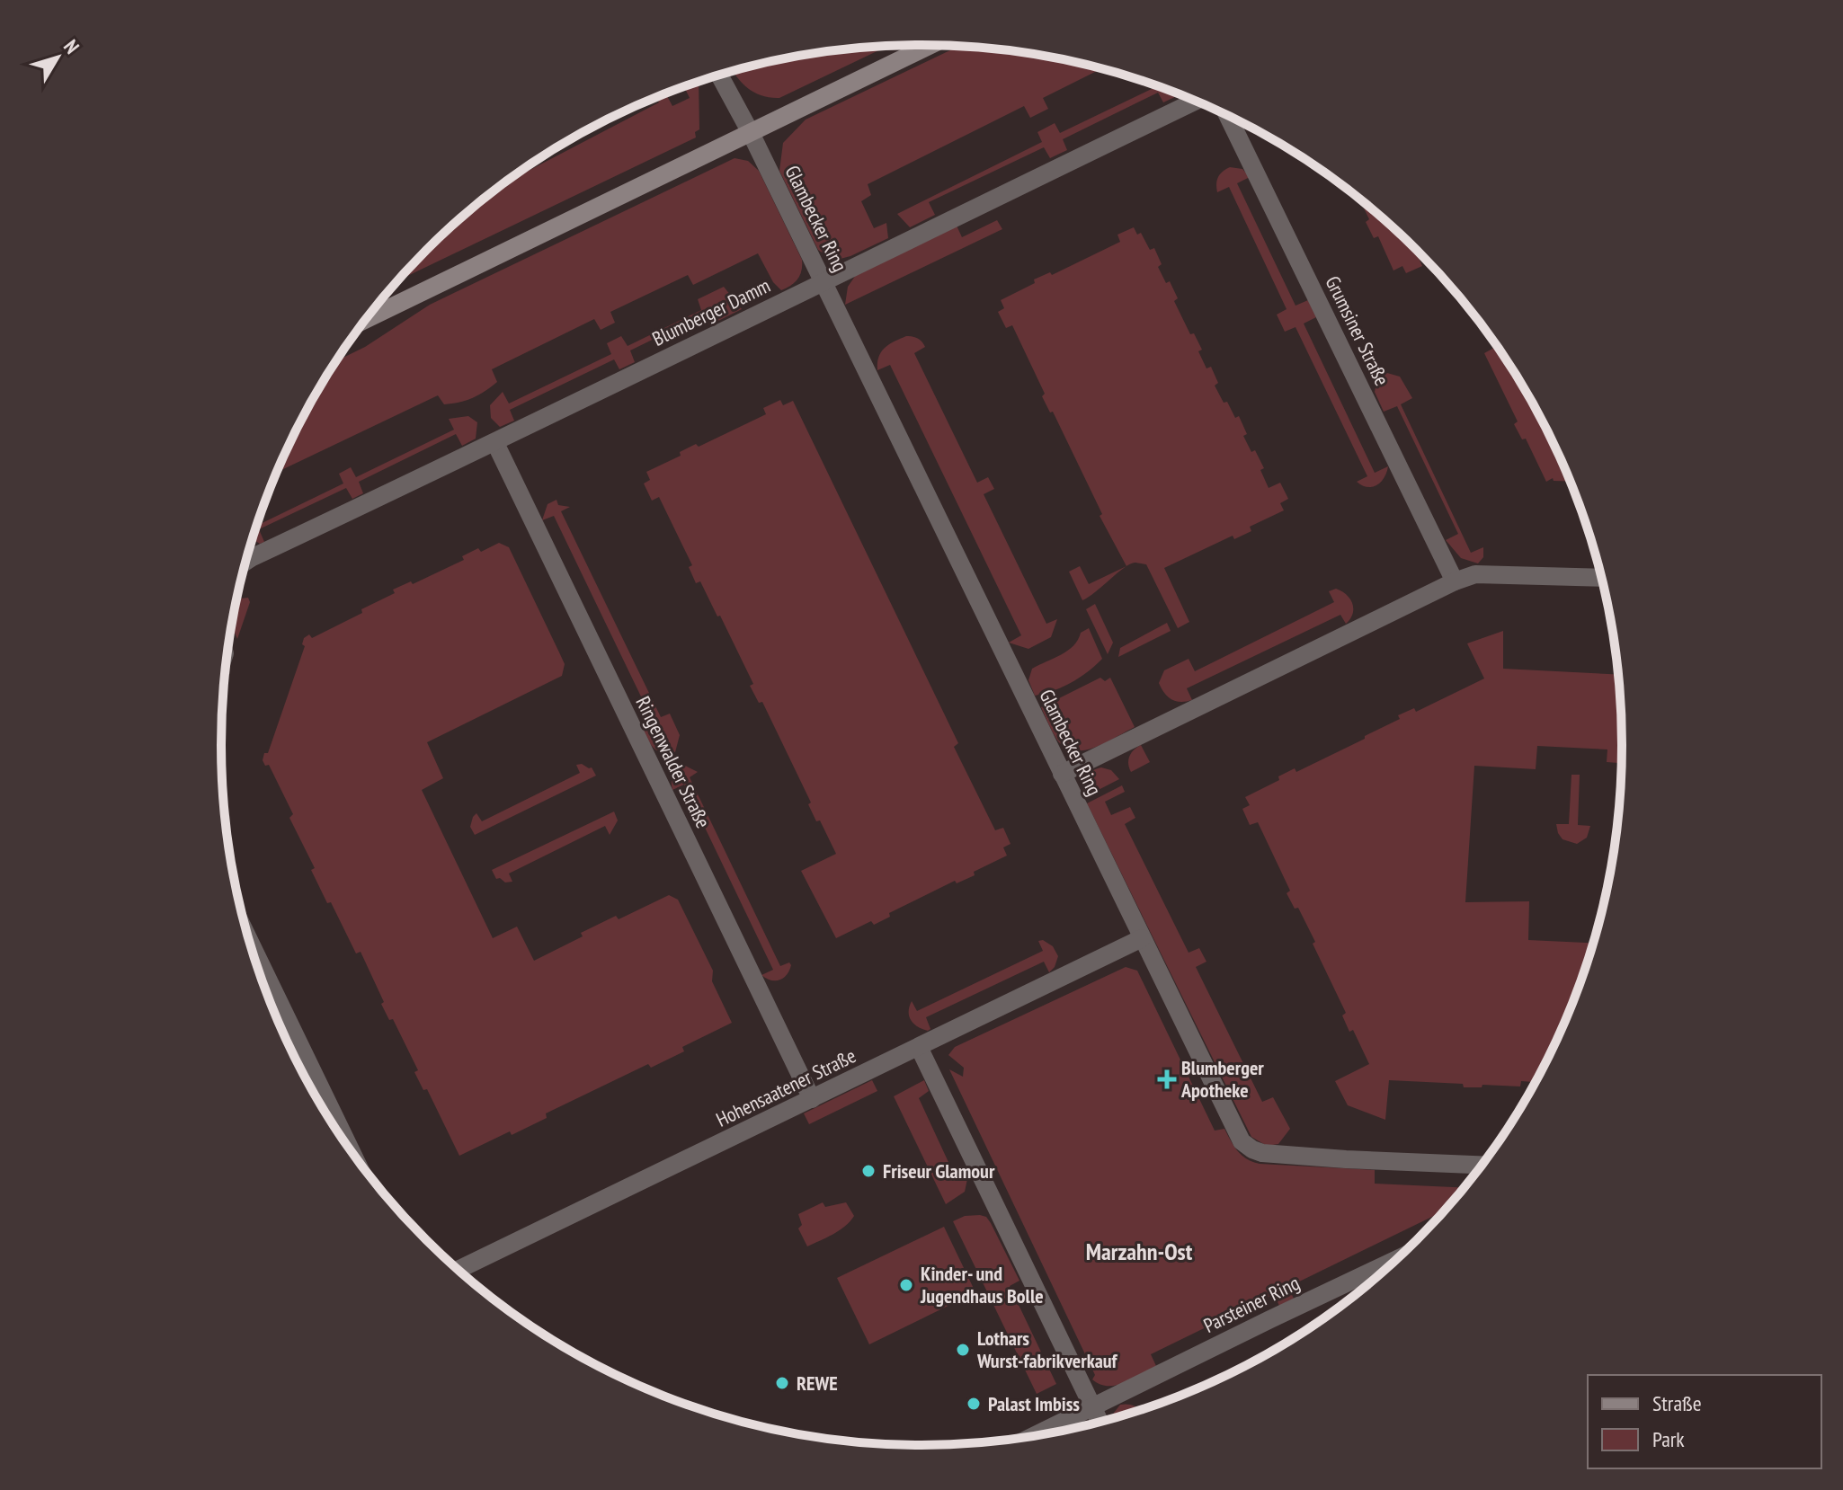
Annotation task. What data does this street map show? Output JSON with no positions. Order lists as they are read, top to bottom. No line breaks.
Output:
{"streets":{"street":["Glambecker Ring","Blumberger Damm","Grumsiner Straße","Ringenwalder Straße","Hohensaatener Straße","Parsteiner Ring"]},"crossings":[["Glambecker Ring","Blumberger Damm"],["Glambecker Ring","Hohensaatener Straße"],["Blumberger Damm","Ringenwalder Straße"],["Ringenwalder Straße","Hohensaatener Straße"]],"districts":["Marzahn-Ost"],"places":{"health":["Blumberger Apotheke"],"other":["Friseur Glamour","Kinder- und Jugendhaus Bolle","Lothars Wurst-fabrikverkauf","REWE","Palast Imbiss"]},"legend":["Straße","Park"],"north":"top right"}
